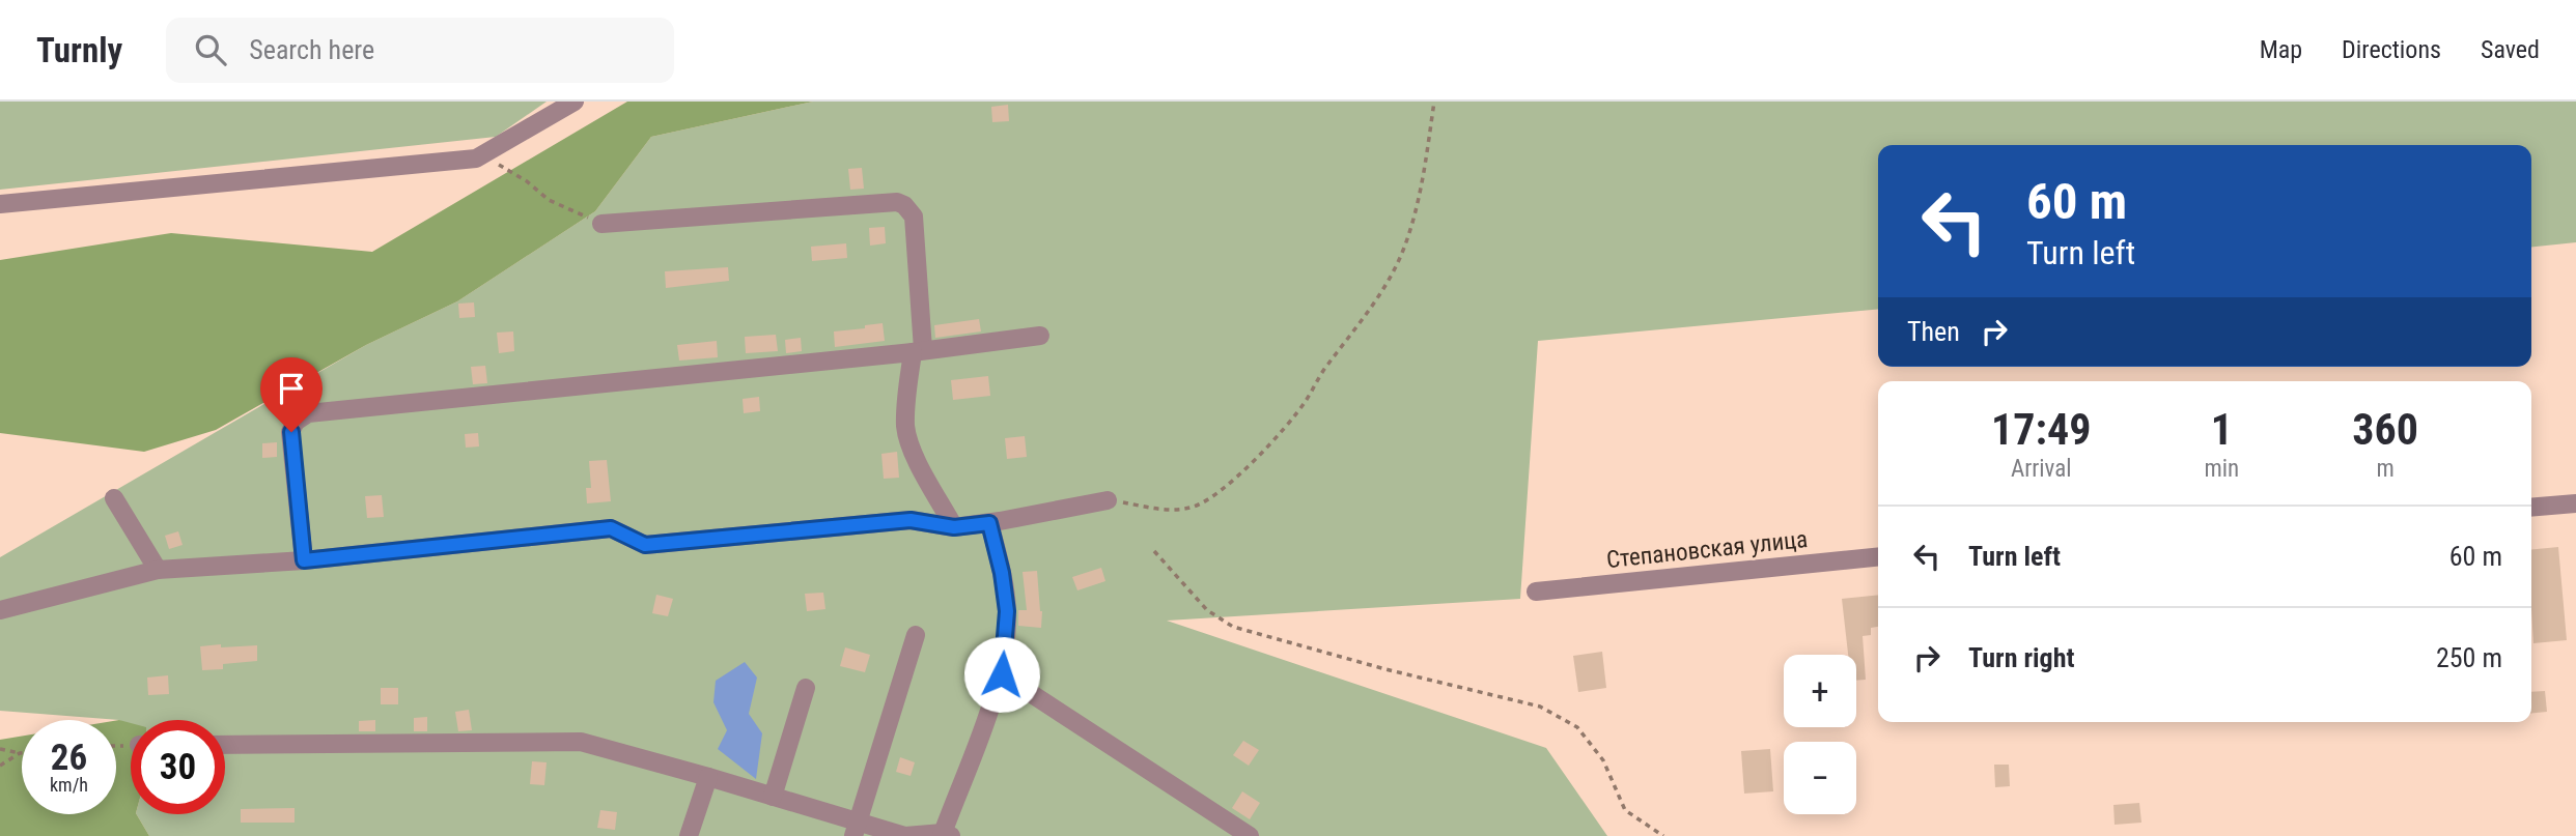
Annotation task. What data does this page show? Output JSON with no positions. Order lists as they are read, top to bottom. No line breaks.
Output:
{"streets":{"street":["Степановская улица"]},"page":{"header":"Turnly","search":"Search here","nav":["Map","Directions","Saved"],"turn":["60 m","Turn left"],"then":"Then","eta":["17:49","Arrival","1","min","360","m"],"list":[{"name":"Turn left","value":"60 m"},{"name":"Turn right","value":"250 m"}],"map_buttons":["+","−"],"speed":"26 km/h","limit":"30"}}
